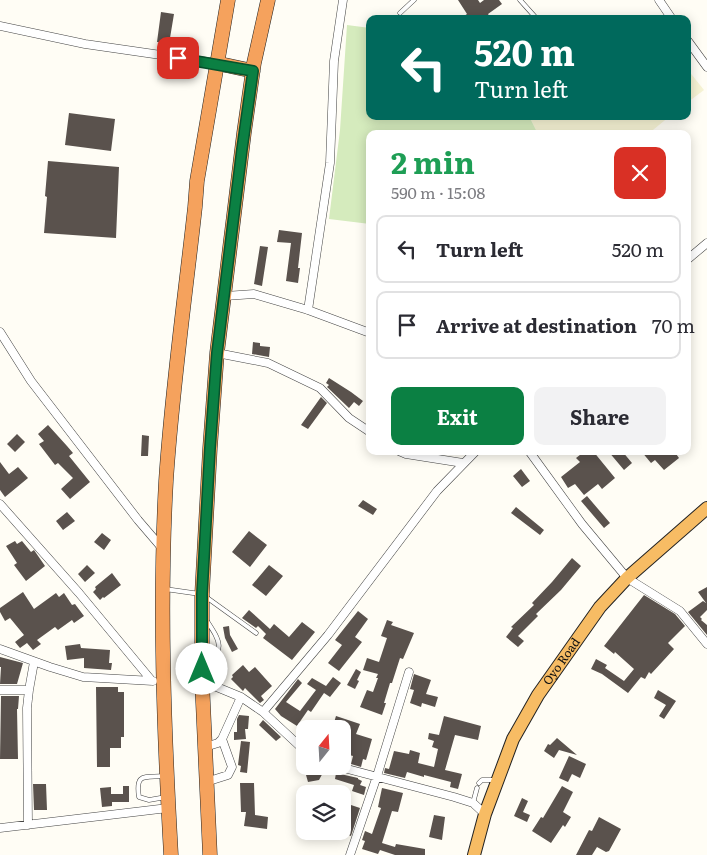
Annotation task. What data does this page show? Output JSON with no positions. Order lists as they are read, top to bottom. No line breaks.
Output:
{"streets":{"highway":["Oyo Road"]},"north":"top","page":{"turn":["520 m","Turn left"],"heading":["2 min","590 m · 15:08"],"list":[{"name":"Turn left","value":"520 m"},{"name":"Arrive at destination","value":"70 m"}],"buttons":["Exit","Share"]}}
